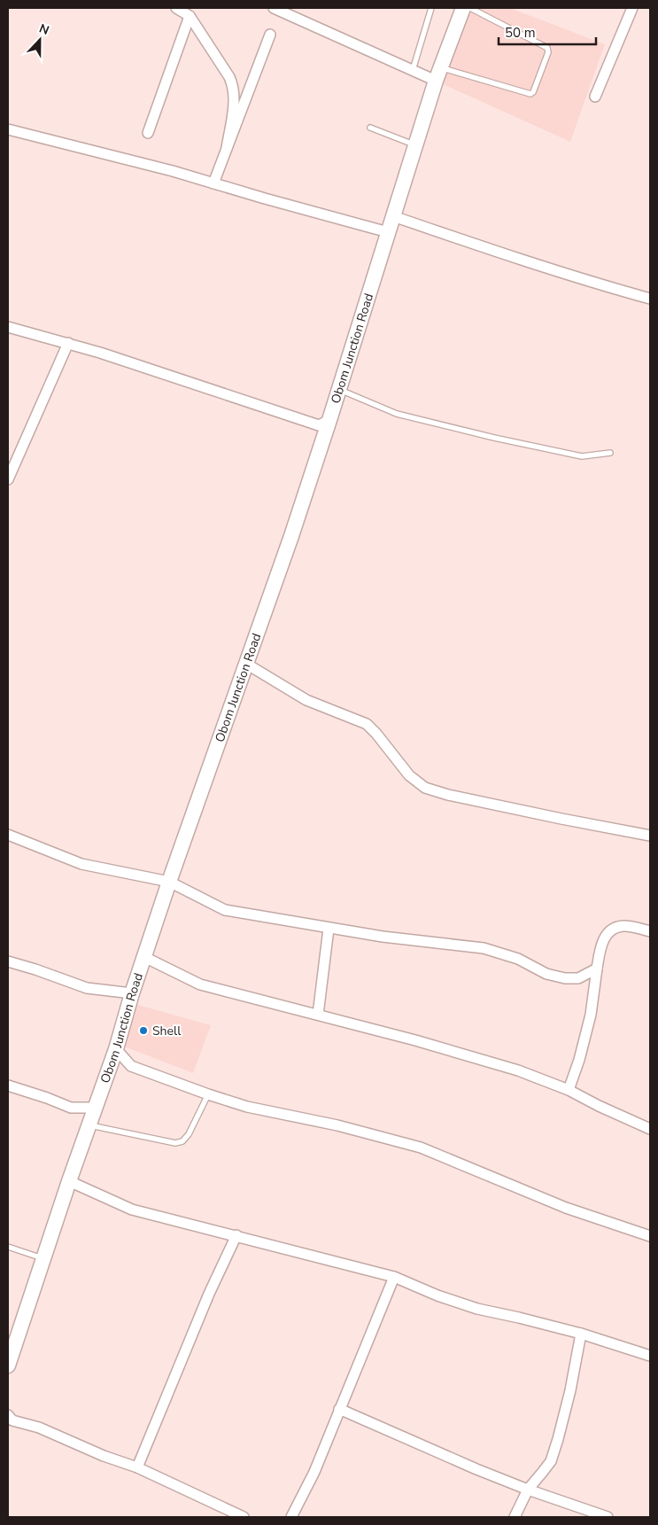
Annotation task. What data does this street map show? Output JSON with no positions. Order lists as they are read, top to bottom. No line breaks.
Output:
{"streets":{"main road":["Obom Junction Road"]},"places":["Shell"],"scale_bar":"50 m","north":"top"}
